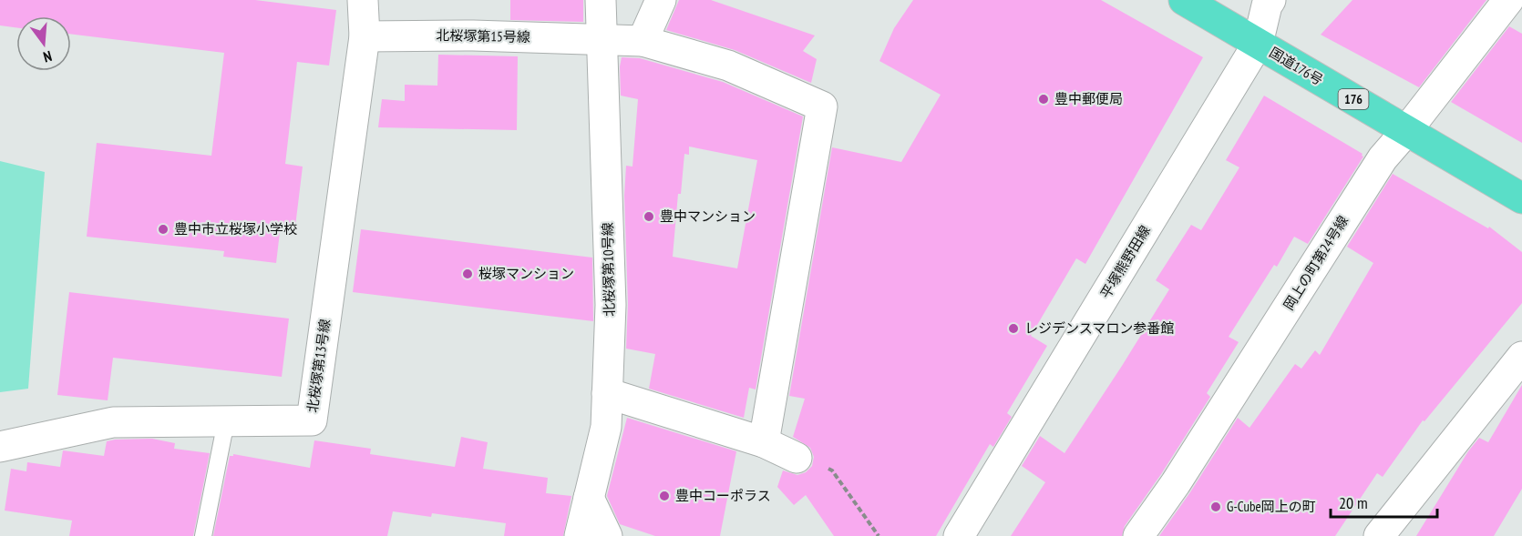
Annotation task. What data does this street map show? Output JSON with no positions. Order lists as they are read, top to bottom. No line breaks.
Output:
{"streets":{"highway":["国道176号","176"],"street":["北桜塚第15号線","平塚熊野田線","岡上の町第24号線","北桜塚第10号線","北桜塚第13号線"]},"crossings":[["北桜塚第15号線","北桜塚第10号線"],["北桜塚第15号線","北桜塚第13号線"],["国道176号","平塚熊野田線"],["国道176号","岡上の町第24号線"]],"places":["豊中郵便局","豊中マンション","豊中市立桜塚小学校","桜塚マンション","レジデンスマロン参番館","豊中コーポラス","G-Cube岡上の町"],"scale_bar":"20 m","north":"bottom"}
